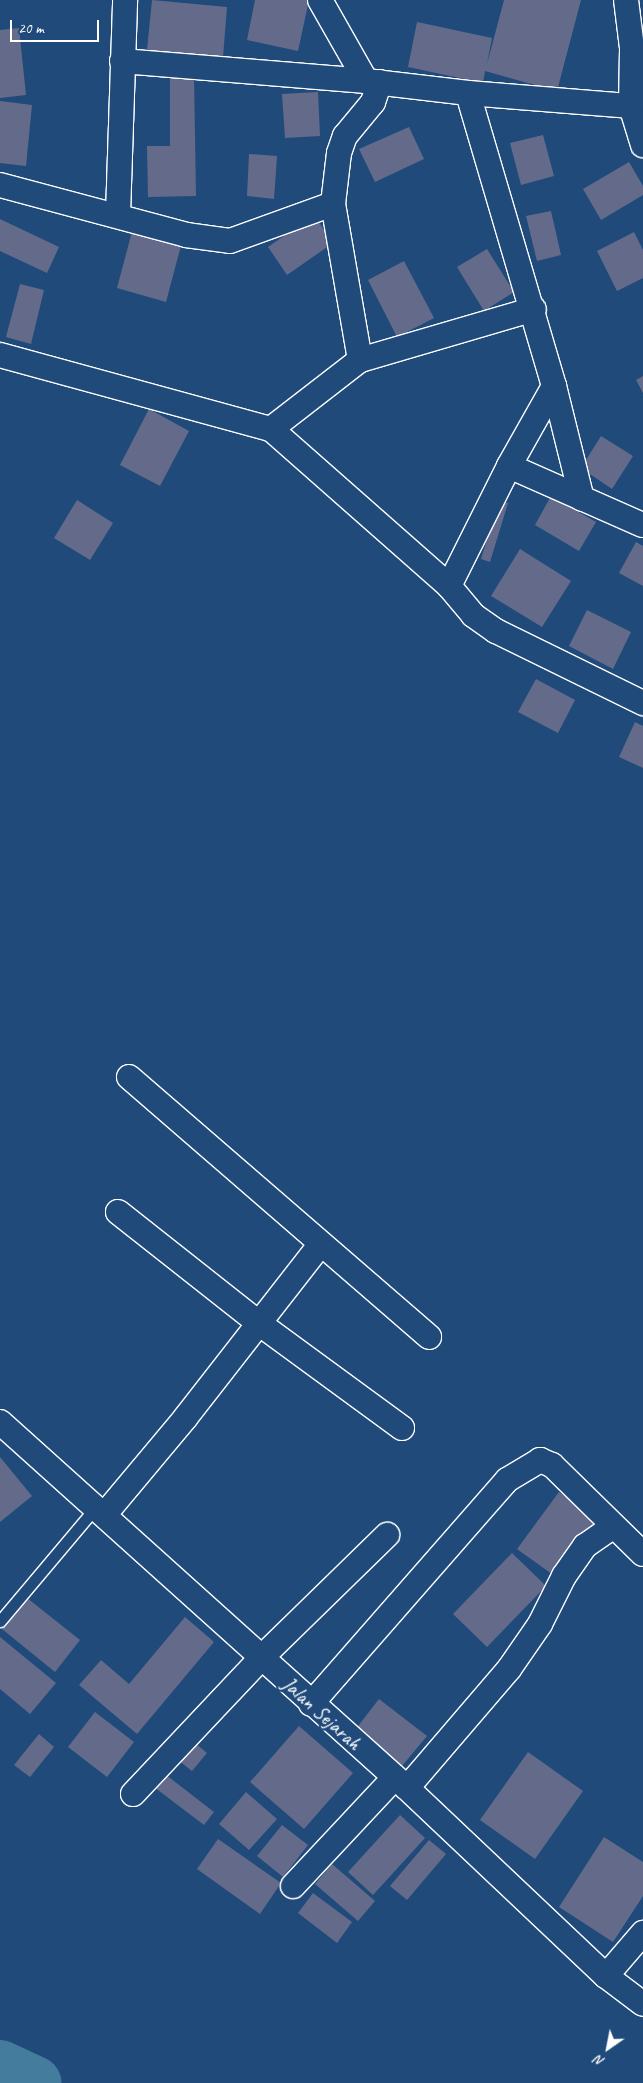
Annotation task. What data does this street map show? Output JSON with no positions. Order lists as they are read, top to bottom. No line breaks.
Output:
{"streets":{"street":["Jalan Sejarah"]},"scale_bar":"20 m","north":"bottom left"}
